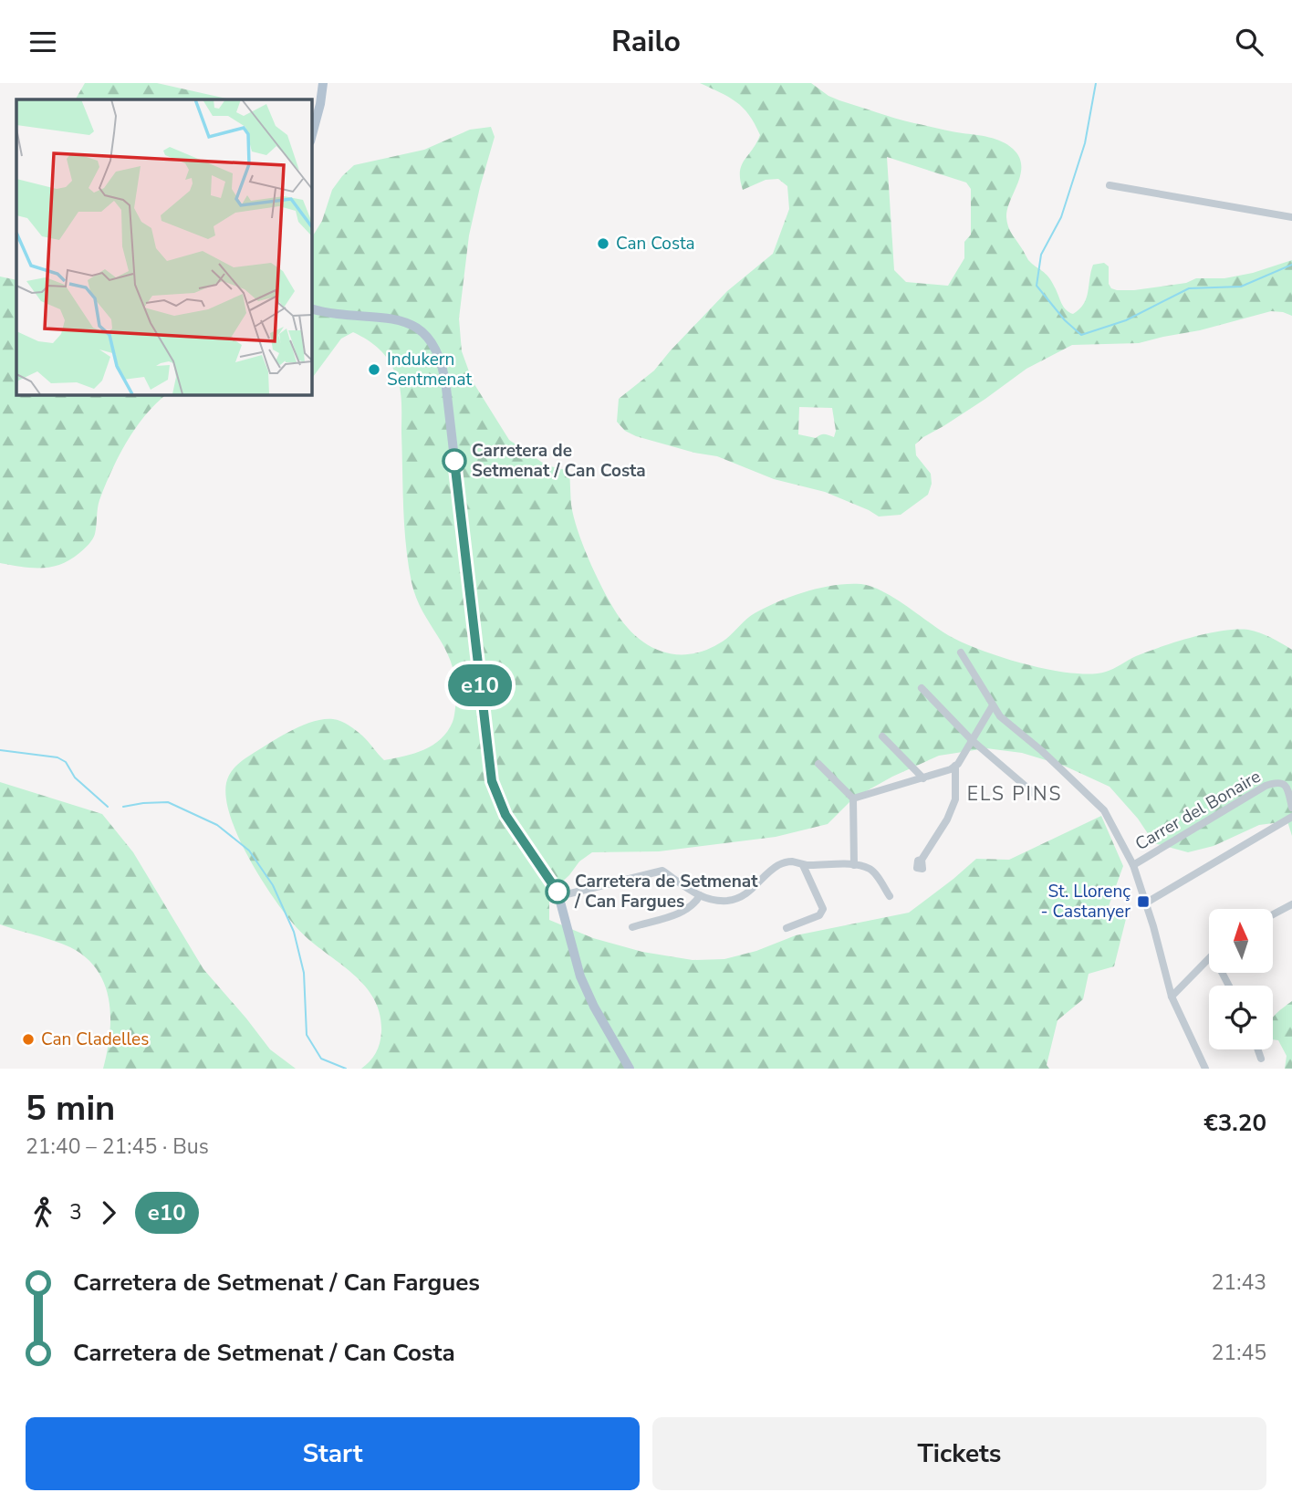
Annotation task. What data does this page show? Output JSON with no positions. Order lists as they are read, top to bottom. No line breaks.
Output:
{"streets":{"street":["Carrer del Bonaire"]},"districts":["ELS PINS"],"places":{"other":["Can Costa","Indukern Sentmenat","Carretera de Setmenat / Can Costa","Carretera de Setmenat / Can Fargues","Can Cladelles"],"transit":["St. Llorenç - Castanyer"]},"lines":["bus line e10"],"north":"top","page":{"header":"Railo","on_map":"e10","heading":["5 min","21:40 – 21:45 · Bus","€3.20"],"legs":["3","e10"],"list":[{"name":"Carretera de Setmenat / Can Fargues","value":"21:43"},{"name":"Carretera de Setmenat / Can Costa","value":"21:45"}],"buttons":["Start","Tickets"]}}
